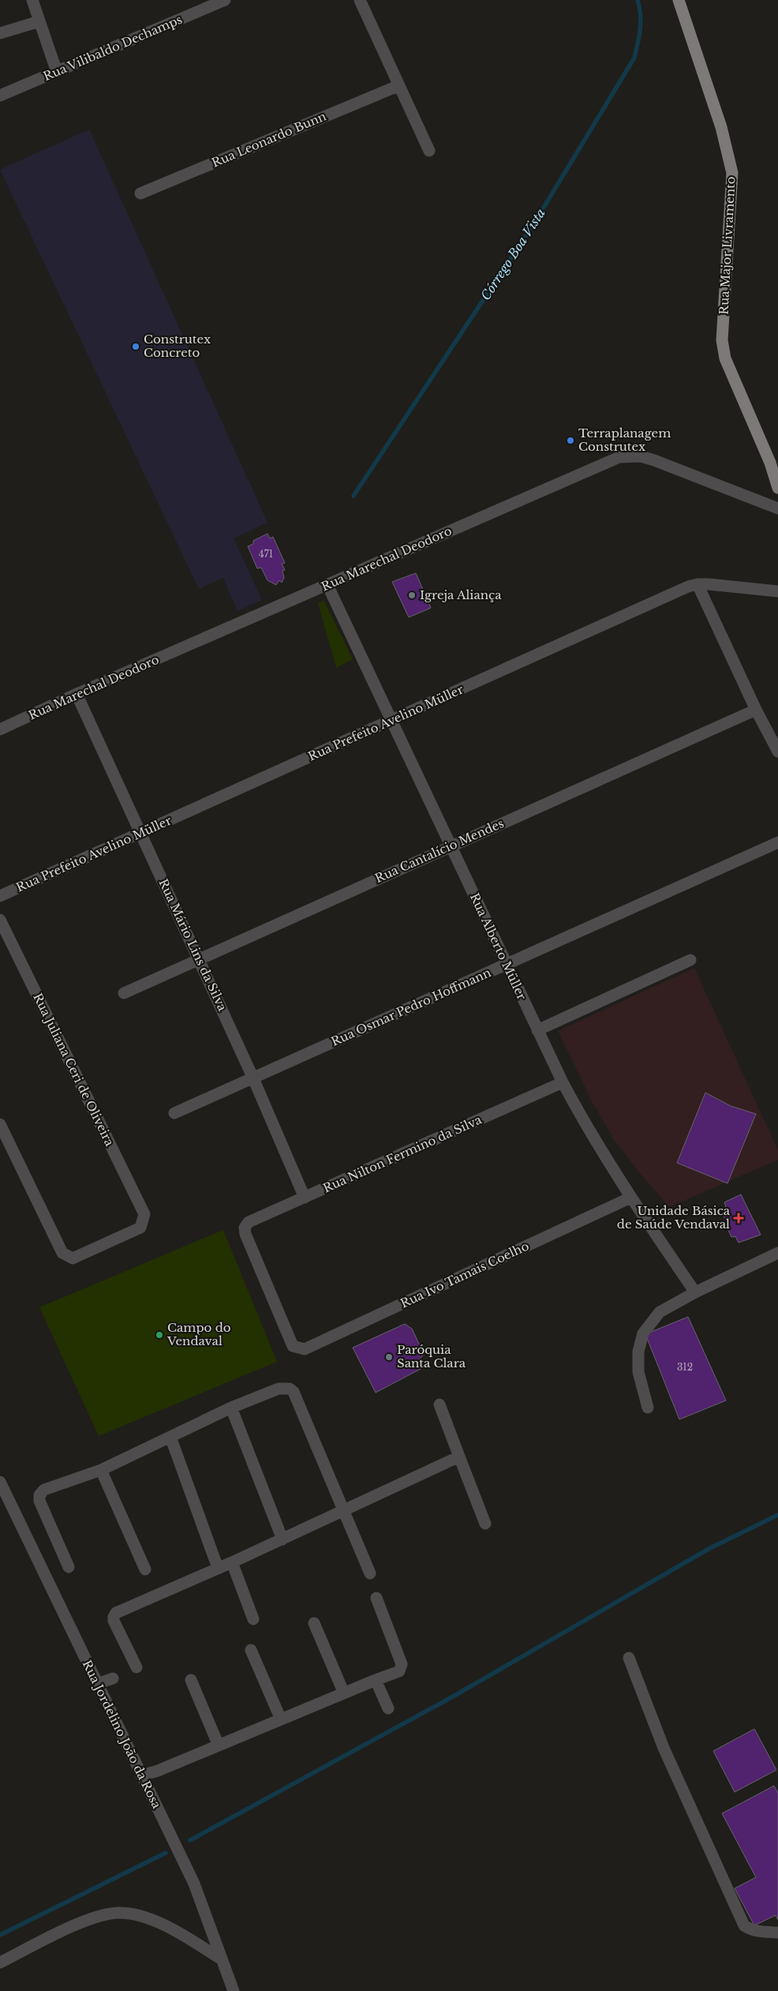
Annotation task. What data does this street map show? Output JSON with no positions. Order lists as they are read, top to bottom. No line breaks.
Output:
{"streets":{"main road":["Rua Major Livramento"],"street":["Rua Vilibaldo Dechamps","Rua Leonardo Bunn","Rua Marechal Deodoro","Rua Prefeito Avelino Müller","Rua Cantalício Mendes","Rua Mário Lins da Silva","Rua Alberto Müller","Rua Osmar Pedro Hoffmann","Rua Juliana Ceri de Oliveira","Rua Nilton Fermino da Silva","Rua Ivo Tamais Coelho","Rua Jordelino João da Rosa"]},"crossings":[["Rua Marechal Deodoro","Rua Mário Lins da Silva"],["Rua Marechal Deodoro","Rua Alberto Müller"],["Rua Prefeito Avelino Müller","Rua Mário Lins da Silva"],["Rua Prefeito Avelino Müller","Rua Alberto Müller"],["Rua Cantalício Mendes","Rua Mário Lins da Silva"],["Rua Cantalício Mendes","Rua Alberto Müller"],["Rua Mário Lins da Silva","Rua Osmar Pedro Hoffmann"],["Rua Mário Lins da Silva","Rua Nilton Fermino da Silva"],["Rua Alberto Müller","Rua Osmar Pedro Hoffmann"],["Rua Alberto Müller","Rua Nilton Fermino da Silva"],["Rua Alberto Müller","Rua Ivo Tamais Coelho"],["Rua Nilton Fermino da Silva","Rua Ivo Tamais Coelho"]],"water":["Córrego Boa Vista"],"places":{"other":["Construtex Concreto","Terraplanagem Construtex","Igreja Aliança","Campo do Vendaval","Paróquia Santa Clara"],"health":["Unidade Básica de Saúde Vendaval"]},"house_numbers":["471","312"]}
